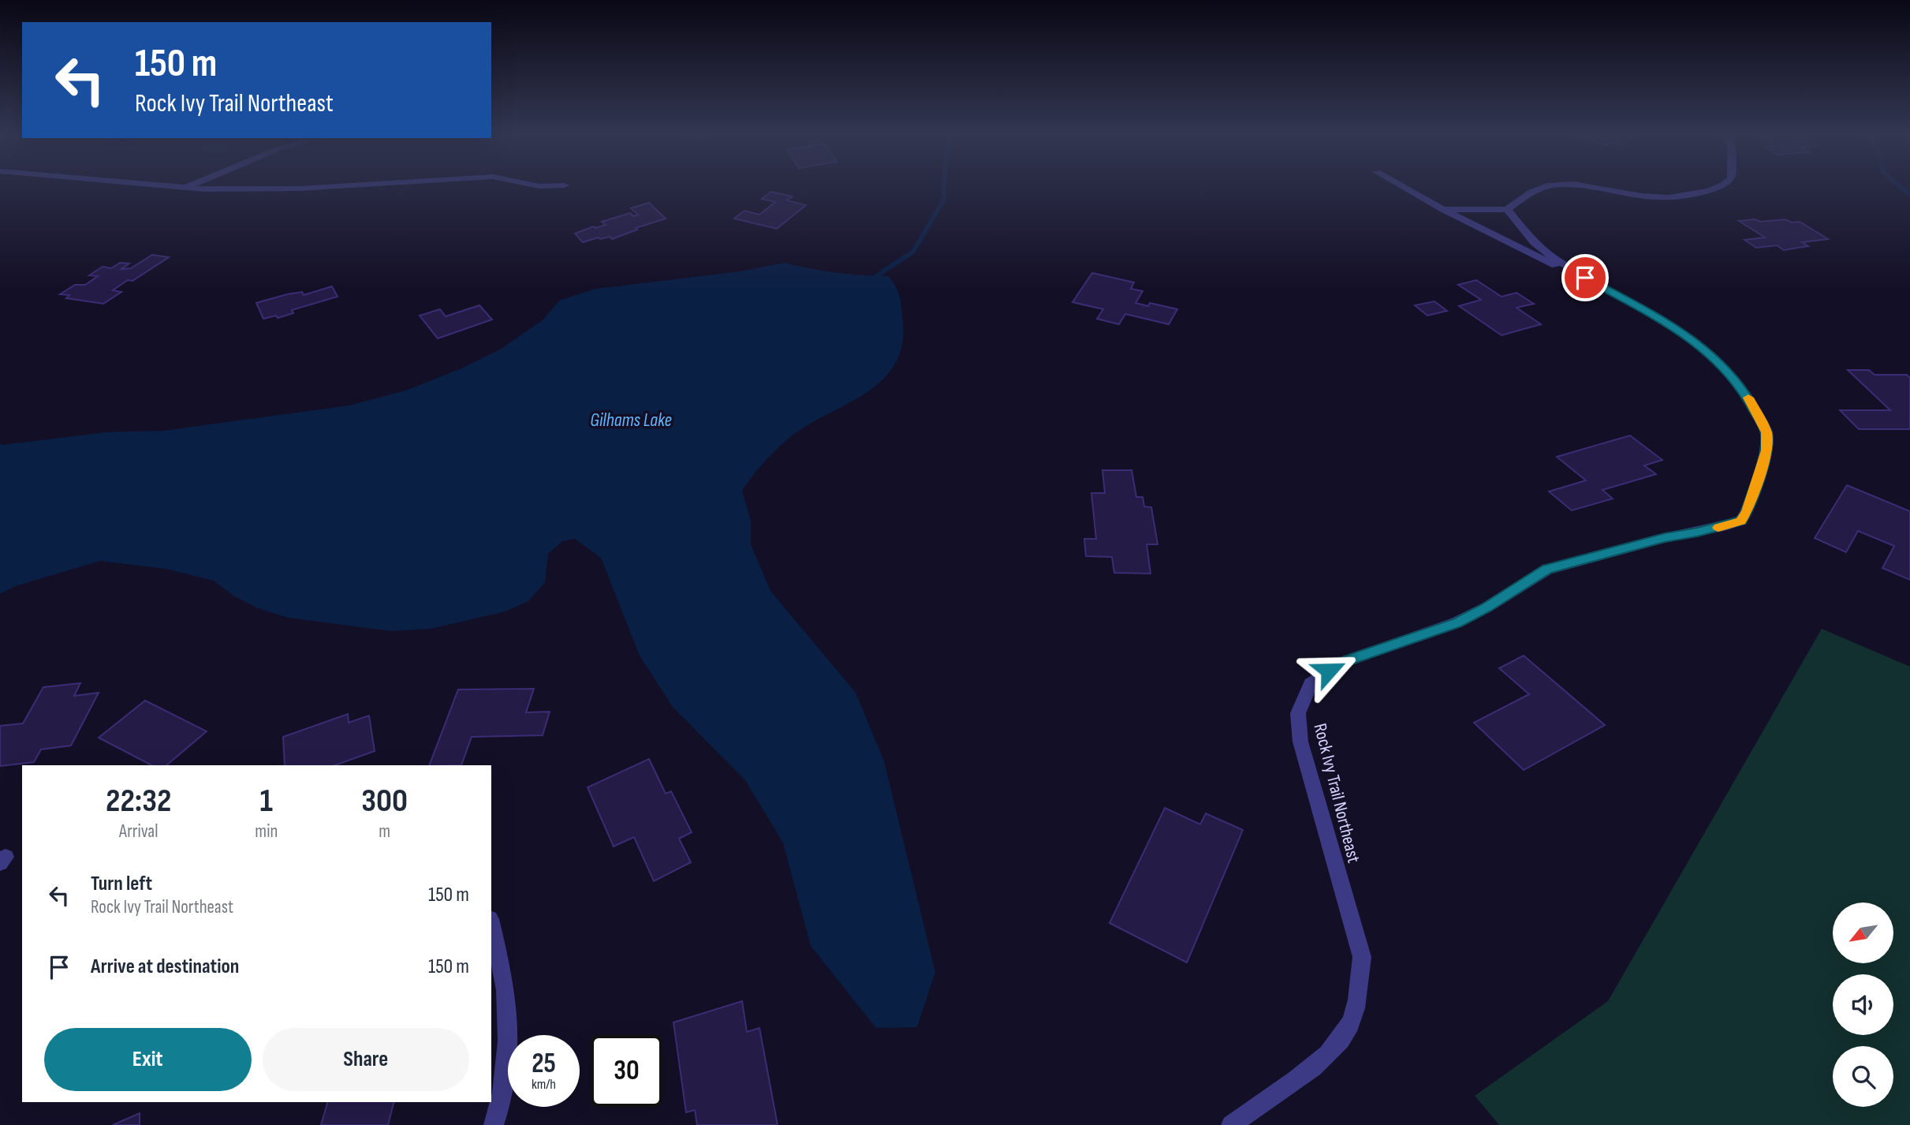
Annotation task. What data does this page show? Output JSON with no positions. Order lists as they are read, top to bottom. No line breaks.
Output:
{"streets":{"street":["Rock Ivy Trail Northeast"]},"water":["Gilhams Lake"],"north":"bottom left","page":{"turn":["150 m","Rock Ivy Trail Northeast"],"eta":["22:32","Arrival","1","min","300","m"],"list":[{"name":"Turn left","note":"Rock Ivy Trail Northeast","value":"150 m"},{"name":"Arrive at destination","value":"150 m"}],"buttons":["Exit","Share"],"speed":"25 km/h","limit":"30"}}
